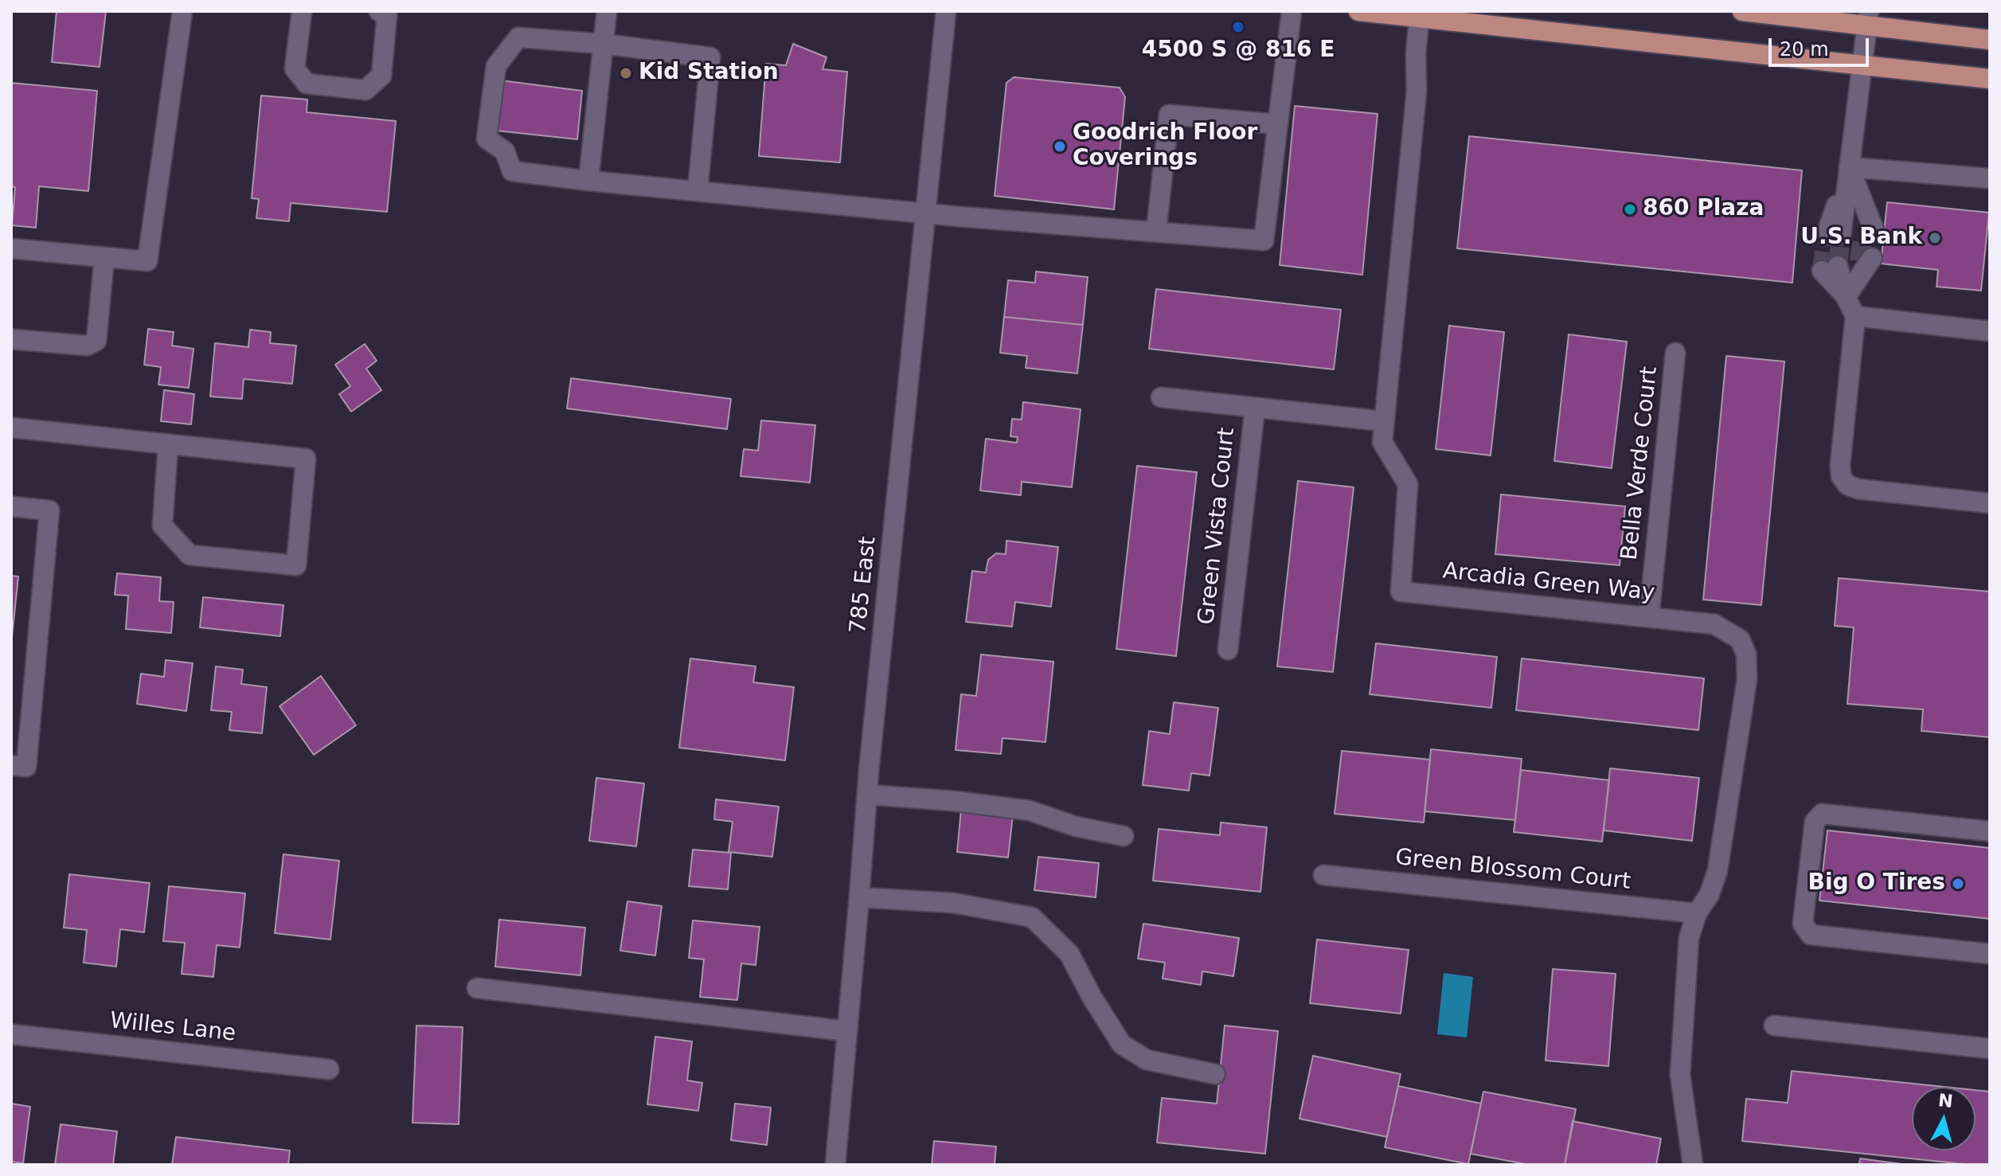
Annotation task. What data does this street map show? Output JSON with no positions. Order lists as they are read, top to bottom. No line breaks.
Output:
{"streets":{"street":["Bella Verde Court","Green Vista Court","Arcadia Green Way","785 East","Green Blossom Court","Willes Lane"]},"crossings":[["Bella Verde Court","Arcadia Green Way"],["Green Vista Court","Arcadia Green Way"],["Arcadia Green Way","Green Blossom Court"]],"places":["4500 S @ 816 E","Kid Station","Goodrich Floor Coverings","860 Plaza","U.S. Bank","Big O Tires"],"scale_bar":"20 m","north":"top"}
